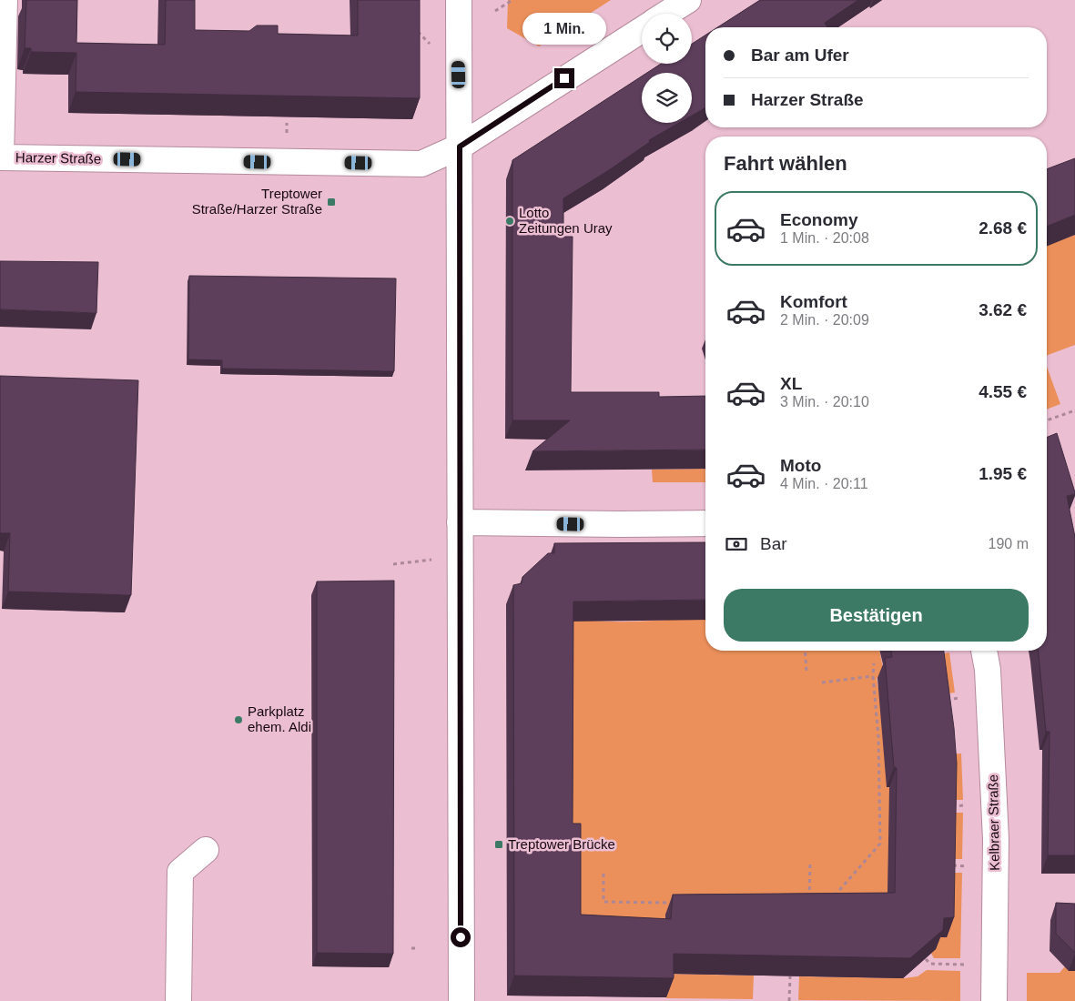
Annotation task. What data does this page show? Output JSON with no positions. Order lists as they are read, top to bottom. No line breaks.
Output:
{"streets":{"street":["Harzer Straße","Kelbraer Straße"]},"places":{"transit":["Treptower Straße/Harzer Straße","Treptower Brücke"],"other":["Lotto Zeitungen Uray","Parkplatz ehem. Aldi"]},"page":{"bubble":"1 Min.","banner":["Bar am Ufer","Harzer Straße"],"heading":"Fahrt wählen","list":[{"name":"Economy","note":"1 Min. · 20:08","value":"2.68 €"},{"name":"Komfort","note":"2 Min. · 20:09","value":"3.62 €"},{"name":"XL","note":"3 Min. · 20:10","value":"4.55 €"},{"name":"Moto","note":"4 Min. · 20:11","value":"1.95 €"}],"pay":["Bar","190 m"],"buttons":"Bestätigen"}}
